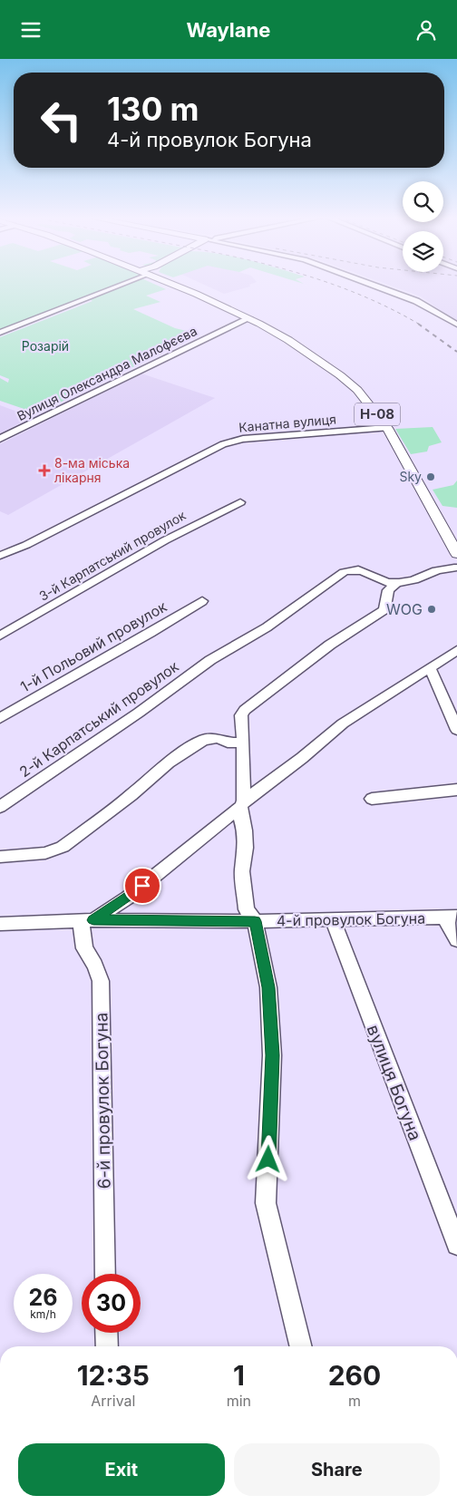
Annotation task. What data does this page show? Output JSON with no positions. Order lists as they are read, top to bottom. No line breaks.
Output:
{"streets":{"main road":["Н-08"],"street":["Вулиця Олександра Малофєєва","Канатна вулиця","3-й Карпатський провулок","1-й Польовий провулок","2-й Карпатський провулок","4-й провулок Богуна","вулиця Богуна","6-й провулок Богуна"]},"crossings":[["Вулиця Олександра Малофєєва","Н-08"],["Н-08","Канатна вулиця"],["4-й провулок Богуна","вулиця Богуна"],["4-й провулок Богуна","6-й провулок Богуна"]],"parks":["Розарій"],"places":{"health":["8-ма міська лікарня"],"other":["Sky","WOG"]},"page":{"header":"Waylane","turn":["130 m","4-й провулок Богуна"],"speed":"26 km/h","limit":"30","eta":["12:35","Arrival","1","min","260","m"],"buttons":["Exit","Share"]}}
